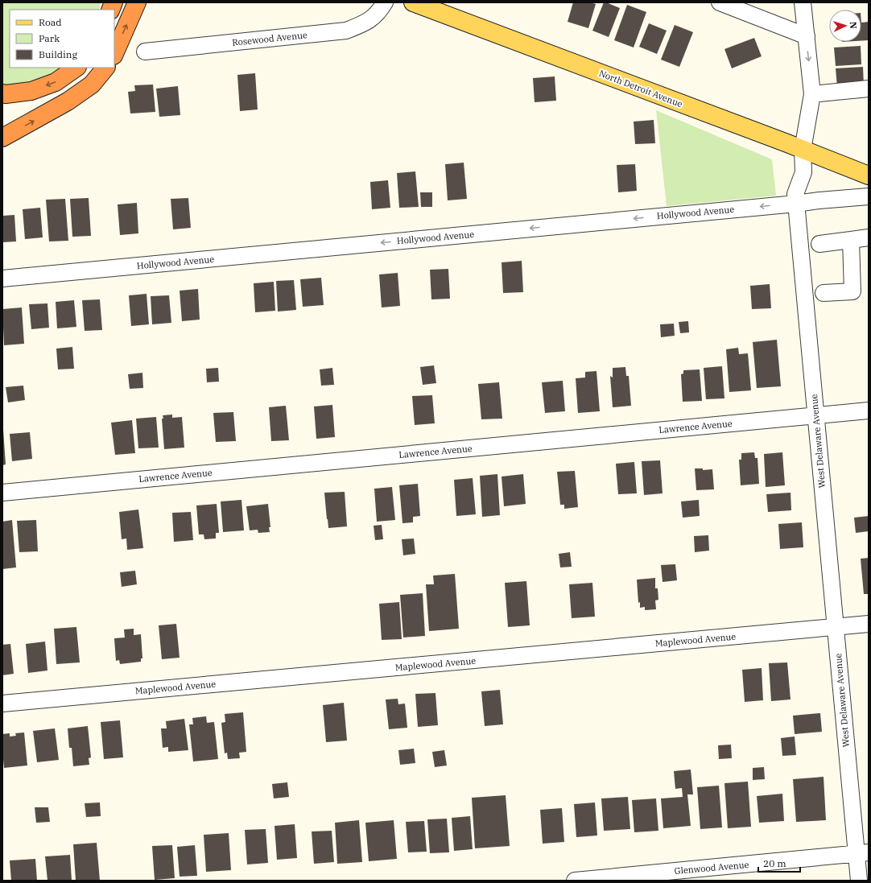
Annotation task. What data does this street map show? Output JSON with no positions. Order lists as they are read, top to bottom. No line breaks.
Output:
{"streets":{"main road":["North Detroit Avenue"],"street":["Rosewood Avenue","Hollywood Avenue","Lawrence Avenue","West Delaware Avenue","Maplewood Avenue","Glenwood Avenue"]},"crossings":[["North Detroit Avenue","West Delaware Avenue"],["Hollywood Avenue","West Delaware Avenue"],["Lawrence Avenue","West Delaware Avenue"],["West Delaware Avenue","Maplewood Avenue"],["West Delaware Avenue","Glenwood Avenue"]],"one_way":["Hollywood Avenue"],"legend":["Road","Park","Building"],"scale_bar":"20 m","north":"right"}
